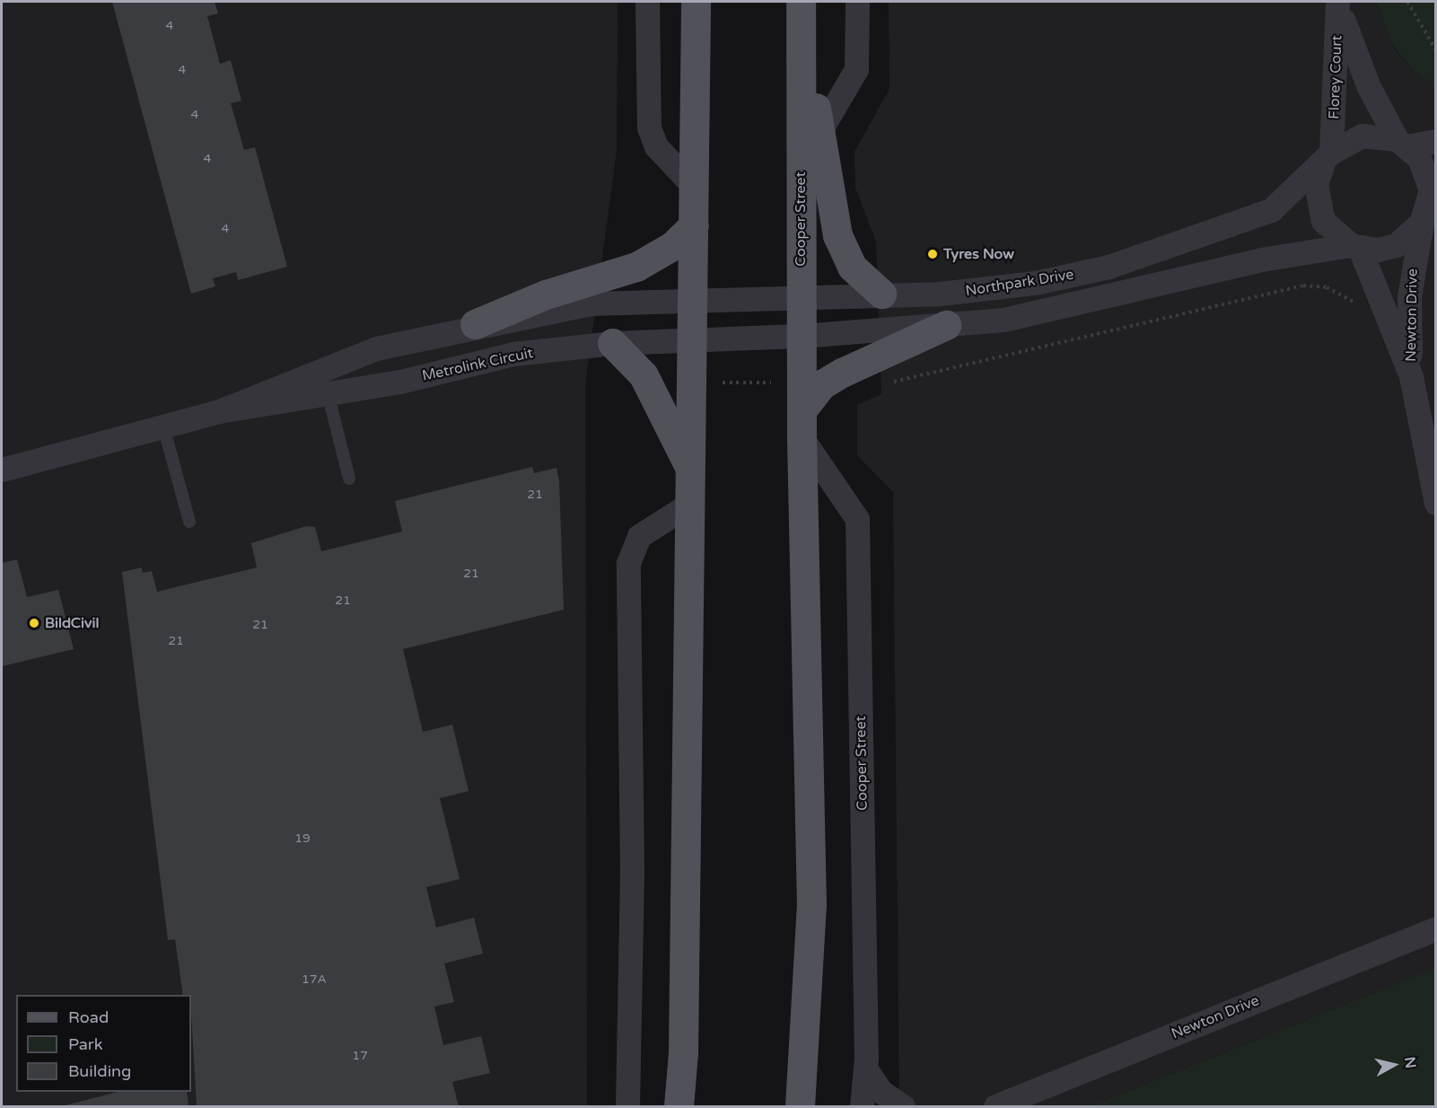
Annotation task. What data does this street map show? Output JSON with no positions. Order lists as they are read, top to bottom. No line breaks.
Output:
{"streets":{"main road":["Cooper Street"],"street":["Florey Court","Northpark Drive","Newton Drive","Metrolink Circuit"]},"crossings":[["Florey Court","Northpark Drive"],["Florey Court","Newton Drive"],["Cooper Street","Northpark Drive"],["Cooper Street","Metrolink Circuit"],["Northpark Drive","Newton Drive"],["Northpark Drive","Metrolink Circuit"]],"places":["Tyres Now","BildCivil"],"house_numbers":["4","4","4","4","4","21","21","21","21","21","19","17A","17"],"legend":["Road","Park","Building"],"north":"right"}
